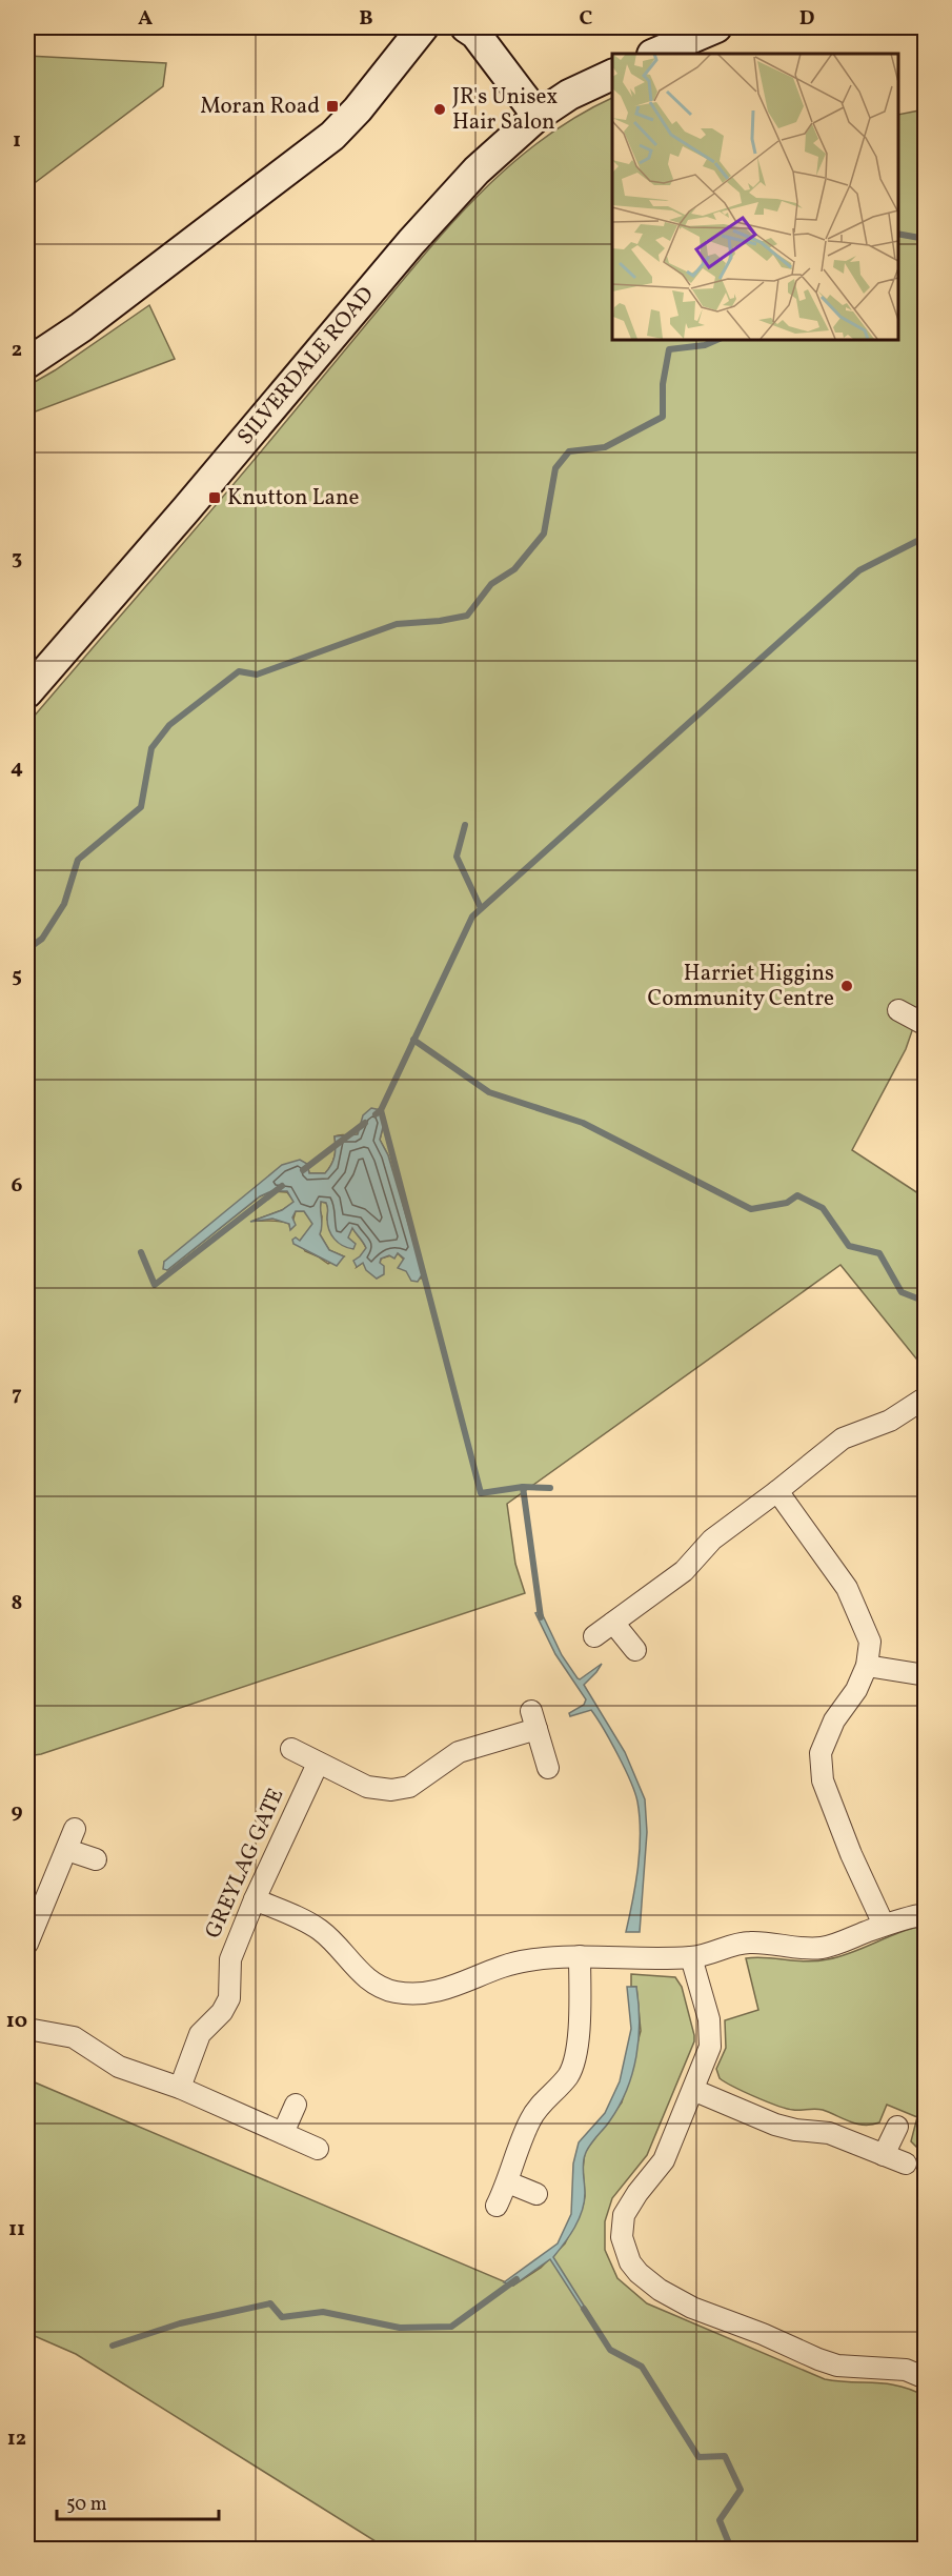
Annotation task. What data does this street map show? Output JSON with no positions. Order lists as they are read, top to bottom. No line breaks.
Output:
{"streets":{"main road":["SILVERDALE ROAD"],"street":["GREYLAG GATE"]},"places":{"transit":["Moran Road","Knutton Lane"],"other":["JR's Unisex Hair Salon","Harriet Higgins Community Centre"]},"scale_bar":"50 m","grid":{"columns":["A","B","C","D"],"rows":["1","2","3","4","5","6","7","8","9","10","11","12"]}}
